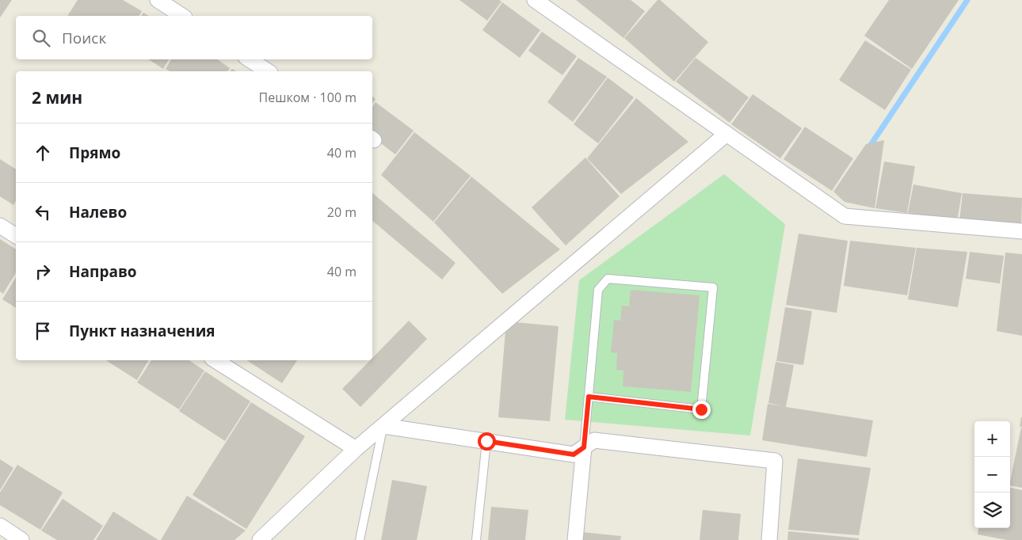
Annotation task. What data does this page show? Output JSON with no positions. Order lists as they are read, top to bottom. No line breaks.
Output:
{"page":{"search":"Поиск","heading":["2 мин","Пешком · 100 m"],"list":[["Прямо","40 m"],["Налево","20 m"],["Направо","40 m"],"Пункт назначения"],"map_buttons":["+","−"]}}
